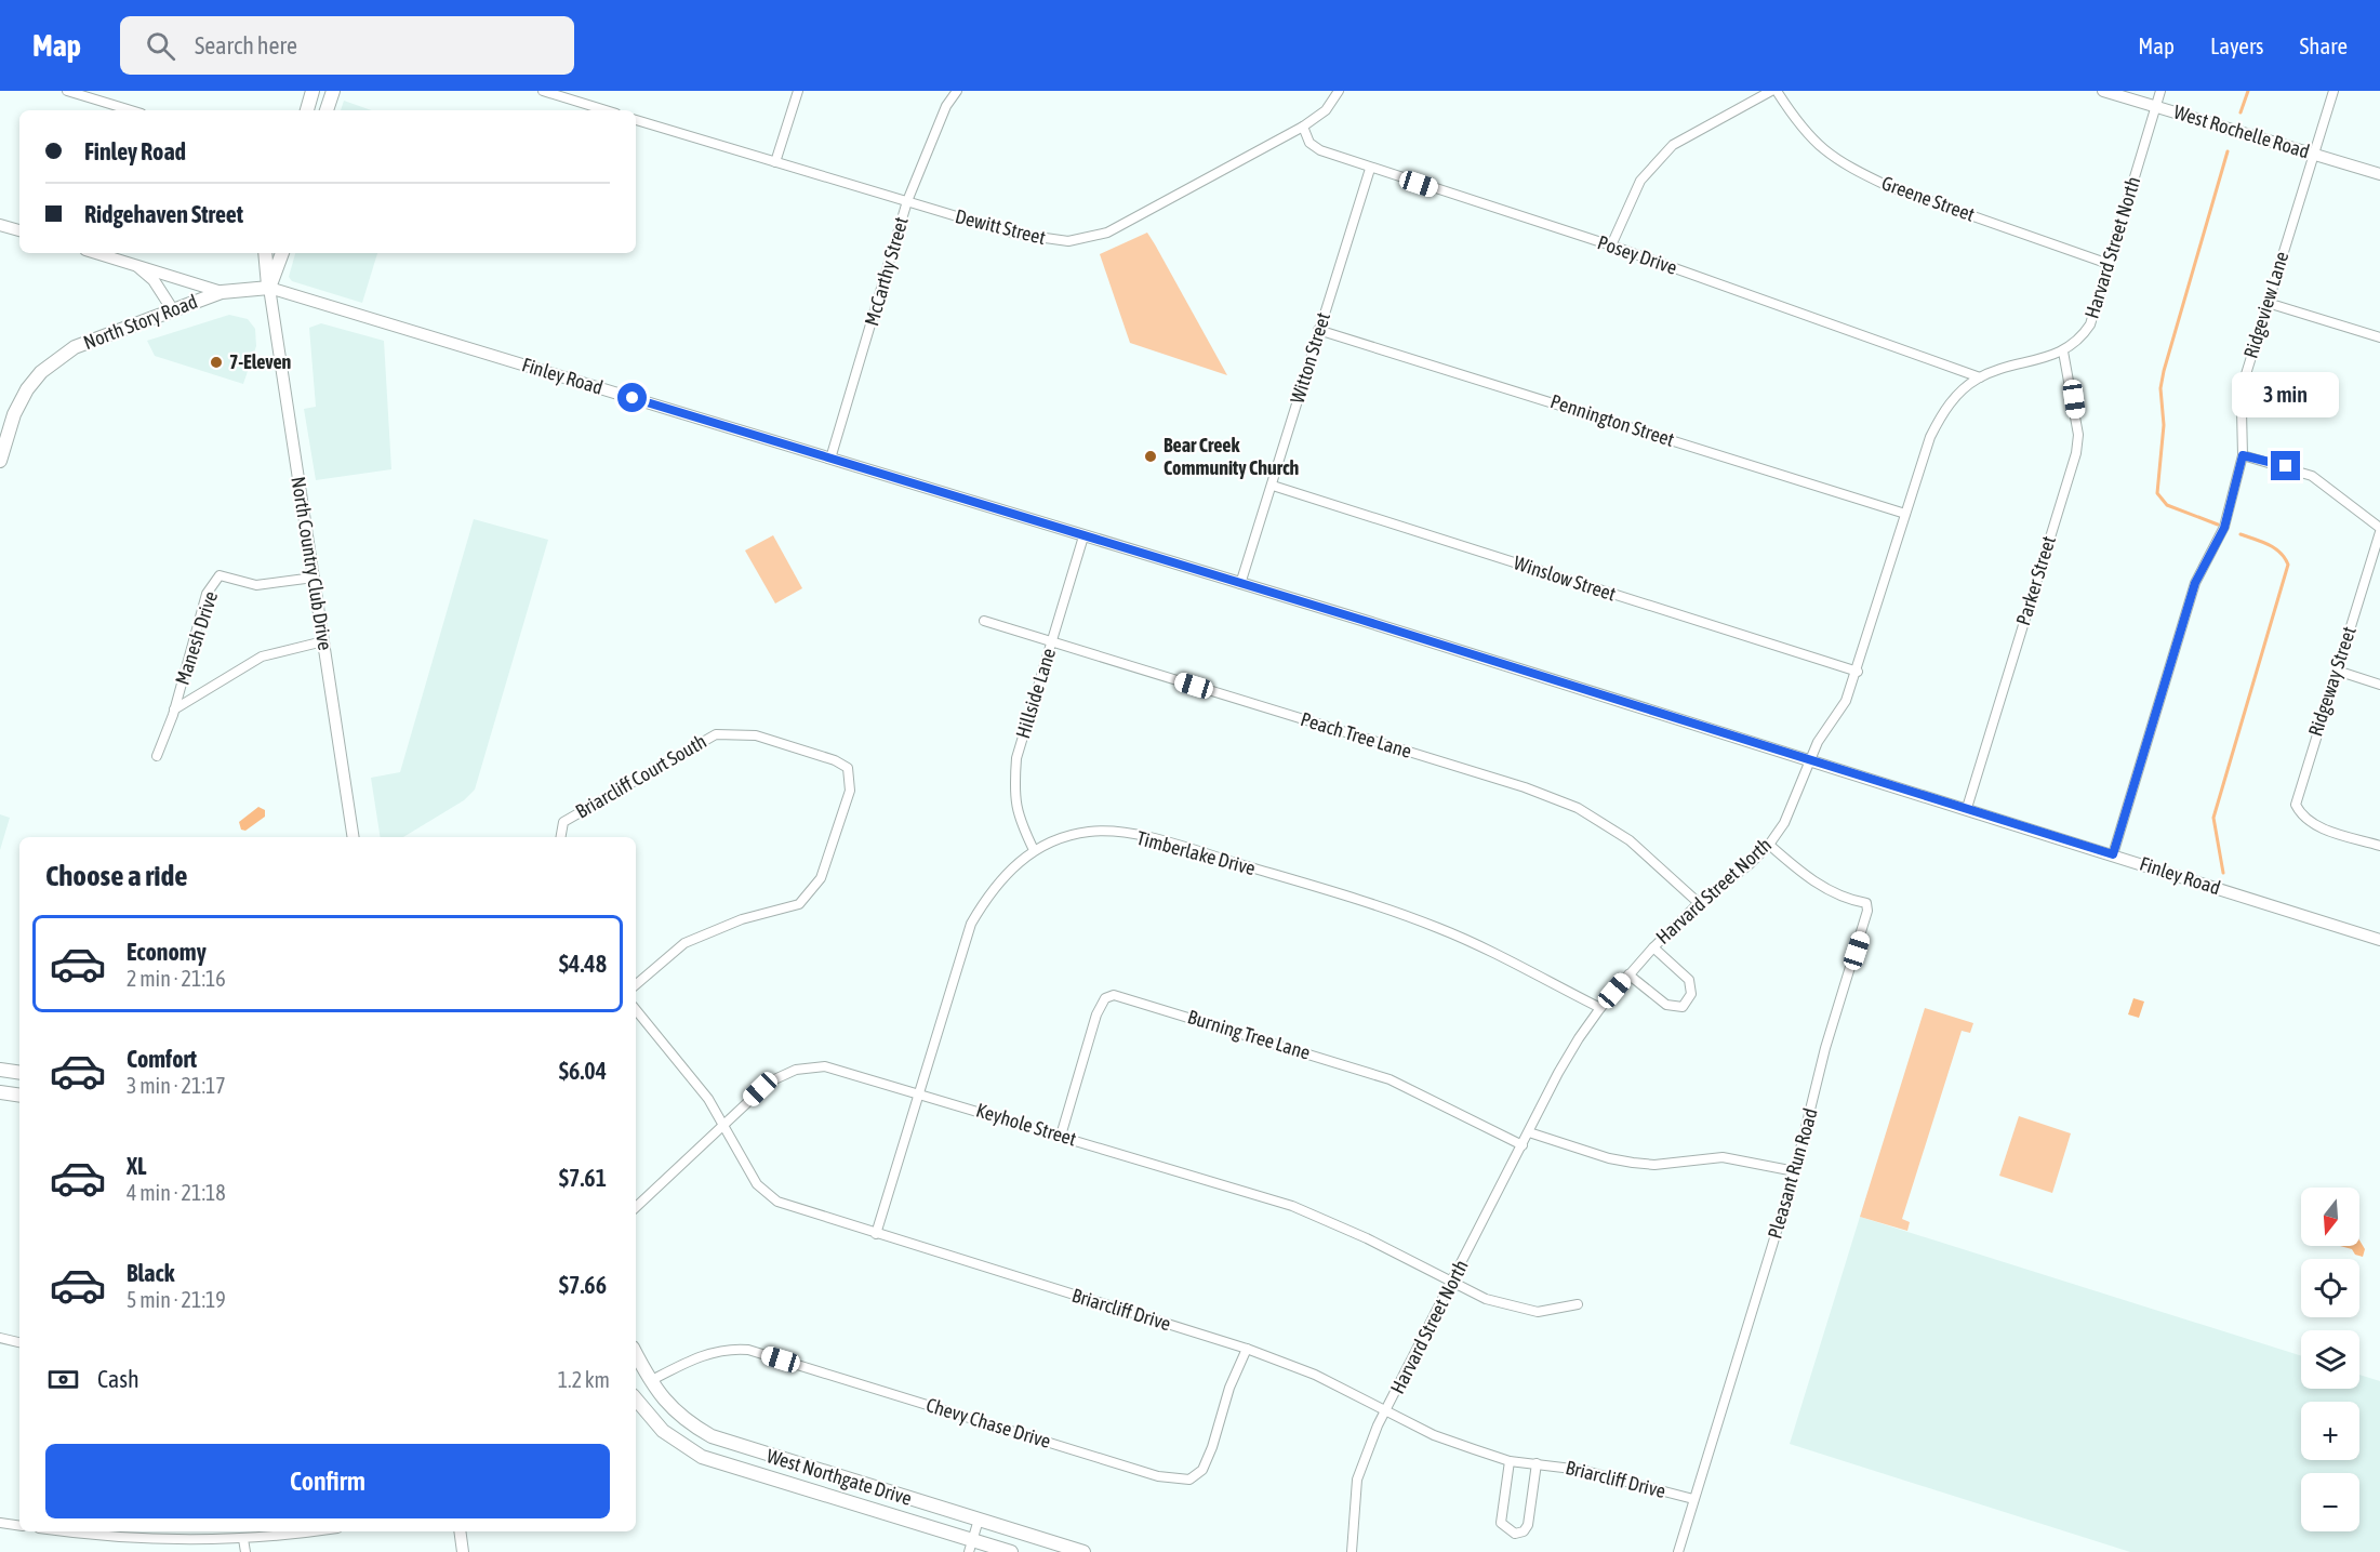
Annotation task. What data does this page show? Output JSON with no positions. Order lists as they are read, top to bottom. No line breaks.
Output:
{"streets":{"main road":["North Story Road","West Northgate Drive"],"street":["West Rochelle Road","Greene Street","Dewitt Street","Harvard Street North","Posey Drive","McCarthy Street","Ridgeview Lane","Witton Street","Finley Road","Pennington Street","North Country Club Drive","Winslow Street","Parker Street","Manesh Drive","Ridgeway Street","Hillside Lane","Peach Tree Lane","Briarcliff Court South","Timberlake Drive","Burning Tree Lane","Keyhole Street","Pleasant Run Road","Briarcliff Drive","Chevy Chase Drive"]},"crossings":[["West Rochelle Road","Harvard Street North"],["West Rochelle Road","Ridgeview Lane"],["Greene Street","Harvard Street North"],["Dewitt Street","Posey Drive"],["Dewitt Street","McCarthy Street"],["Harvard Street North","Posey Drive"],["Harvard Street North","Finley Road"],["Harvard Street North","Pennington Street"],["Harvard Street North","Winslow Street"],["Harvard Street North","Parker Street"],["Harvard Street North","Peach Tree Lane"],["Harvard Street North","Timberlake Drive"],["Harvard Street North","Burning Tree Lane"],["Harvard Street North","Keyhole Street"],["Harvard Street North","Pleasant Run Road"],["Harvard Street North","Briarcliff Drive"],["Posey Drive","Witton Street"],["McCarthy Street","Finley Road"],["Ridgeview Lane","Finley Road"],["North Story Road","Finley Road"],["North Story Road","North Country Club Drive"],["Witton Street","Finley Road"],["Witton Street","Pennington Street"],["Witton Street","Winslow Street"],["Finley Road","North Country Club Drive"],["Finley Road","Parker Street"],["Finley Road","Hillside Lane"],["North Country Club Drive","Manesh Drive"],["Hillside Lane","Peach Tree Lane"],["Hillside Lane","Timberlake Drive"],["Timberlake Drive","Keyhole Street"],["Timberlake Drive","Briarcliff Drive"],["Burning Tree Lane","Keyhole Street"],["Keyhole Street","Briarcliff Drive"],["Pleasant Run Road","Briarcliff Drive"],["Briarcliff Drive","Chevy Chase Drive"],["Chevy Chase Drive","West Northgate Drive"]],"places":["7-Eleven","Bear Creek Community Church"],"north":"bottom","page":{"header":"Map","search":"Search here","nav":["Map","Layers","Share"],"banner":["Finley Road","Ridgehaven Street"],"bubble":"3 min","heading":"Choose a ride","list":[{"name":"Economy","note":"2 min · 21:16","value":"$4.48"},{"name":"Comfort","note":"3 min · 21:17","value":"$6.04"},{"name":"XL","note":"4 min · 21:18","value":"$7.61"},{"name":"Black","note":"5 min · 21:19","value":"$7.66"}],"map_buttons":["+","−"],"pay":["Cash","1.2 km"],"buttons":"Confirm"}}
